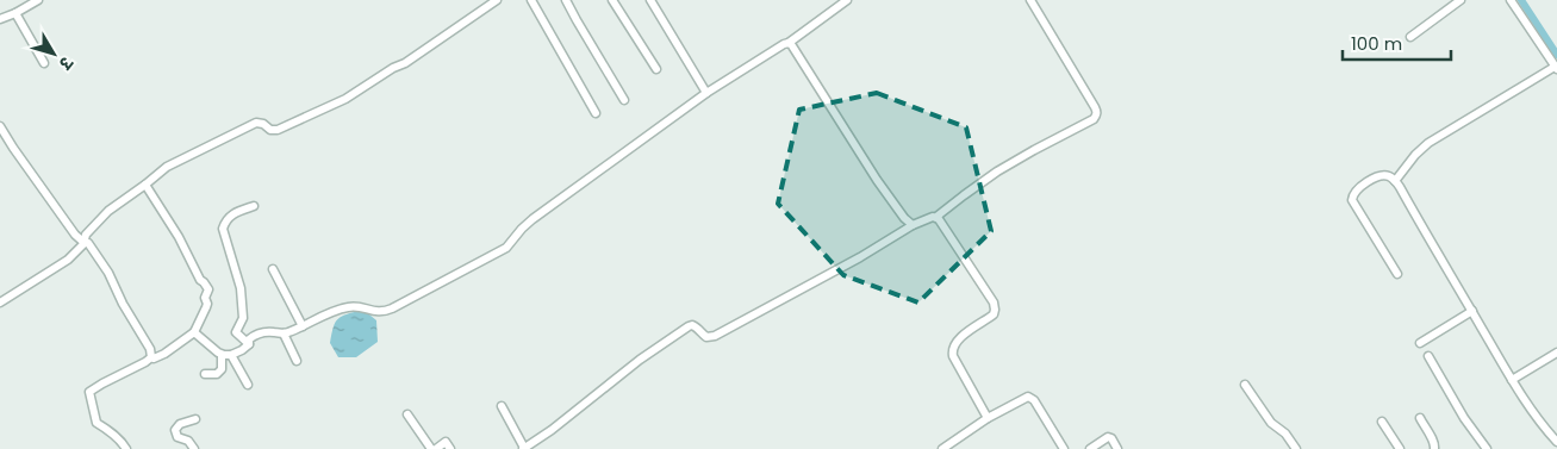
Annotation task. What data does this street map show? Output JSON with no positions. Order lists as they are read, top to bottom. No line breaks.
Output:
{"scale_bar":"100 m","north":"bottom right"}
